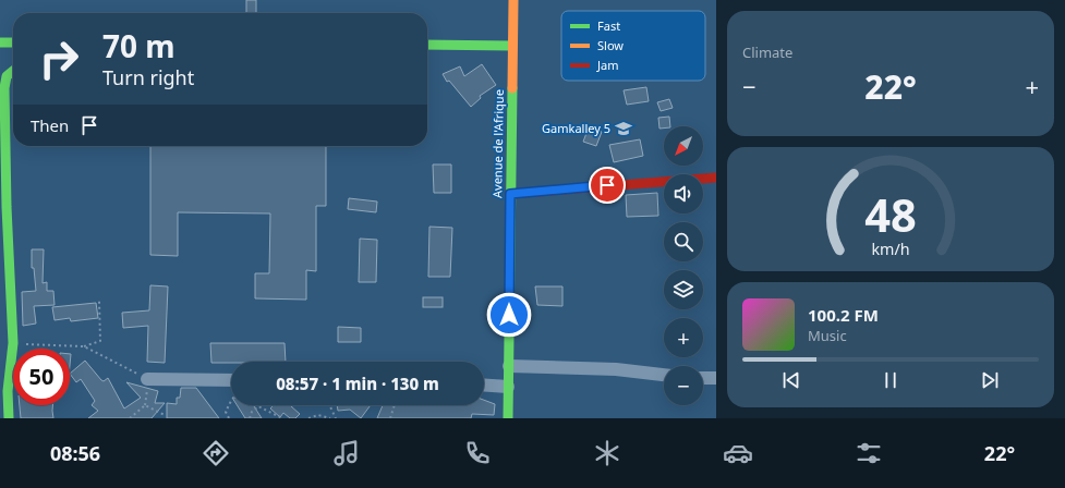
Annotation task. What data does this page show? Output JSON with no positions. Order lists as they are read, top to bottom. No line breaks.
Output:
{"streets":{"street":["Avenue de l'Afrique"]},"places":{"school or university":["Gamkalley 5"]},"legend":["Fast","Slow","Jam"],"north":"bottom left","page":{"tile":"Climate","turn":["70 m","Turn right"],"heat":["−","22°","+"],"then":"Then","map_buttons":["+","−"],"song":["100.2 FM","Music"],"limit":"50","trip":"08:57 · 1 min · 130 m","tabs":["08:56","22°"],"gauge":["48","km/h"]}}
